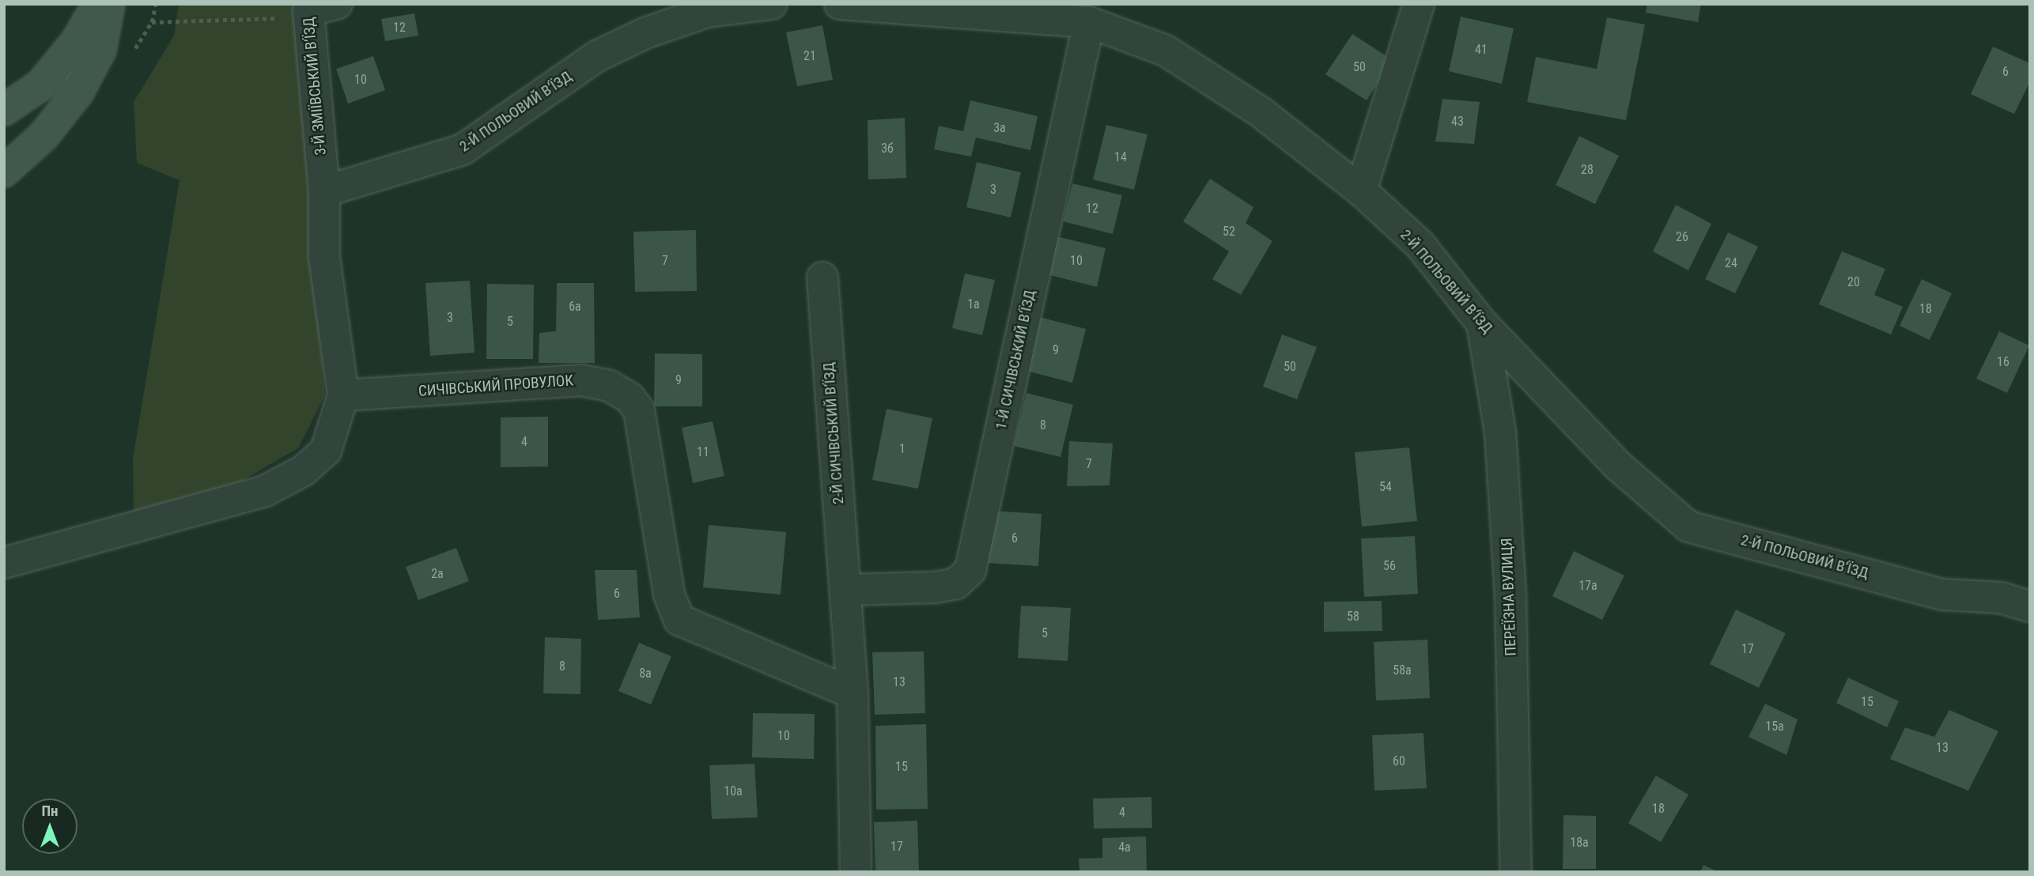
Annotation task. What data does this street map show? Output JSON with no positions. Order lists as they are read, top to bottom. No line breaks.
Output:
{"streets":{"street":["3-Й ЗМІЇВСЬКИЙ В’ЇЗД","2-Й ПОЛЬОВИЙ В’ЇЗД","1-Й СИЧІВСЬКИЙ В’ЇЗД","СИЧІВСЬКИЙ ПРОВУЛОК","2-Й СИЧІВСЬКИЙ В’ЇЗД","ПЕРЕЇЗНА ВУЛИЦЯ"]},"crossings":[["3-Й ЗМІЇВСЬКИЙ В’ЇЗД","2-Й ПОЛЬОВИЙ В’ЇЗД"],["2-Й ПОЛЬОВИЙ В’ЇЗД","1-Й СИЧІВСЬКИЙ В’ЇЗД"],["2-Й ПОЛЬОВИЙ В’ЇЗД","ПЕРЕЇЗНА ВУЛИЦЯ"],["1-Й СИЧІВСЬКИЙ В’ЇЗД","2-Й СИЧІВСЬКИЙ В’ЇЗД"]],"house_numbers":["12","41","21","50","6","10","43","3а","3б","14","28","3","12","52","26","7","10","24","20","1а","6а","18","3","5","9","16","50","9","8","4","1","11","7","54","6","56","2а","17а","6","58","5","17","8","58а","8а","13","15","15а","10","13","60","15","10а","18","4","18а","17","4а"],"north":"top"}
